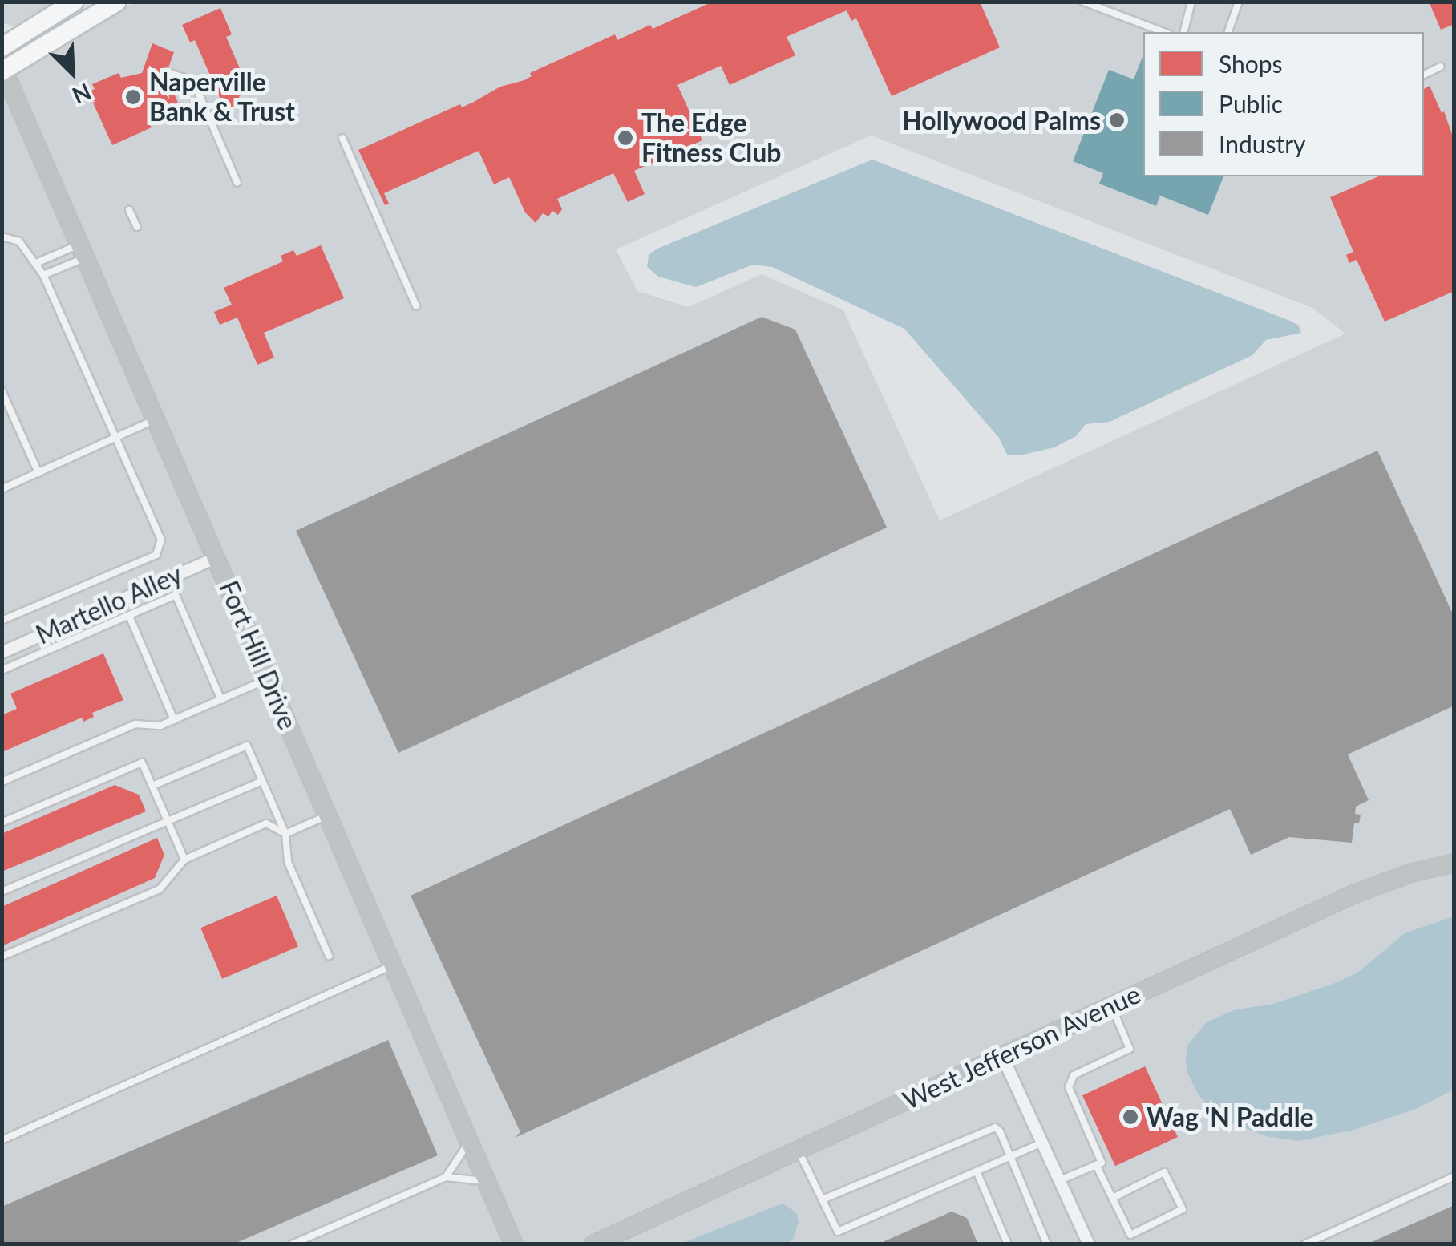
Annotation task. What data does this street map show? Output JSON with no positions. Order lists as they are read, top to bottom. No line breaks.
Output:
{"streets":{"street":["Martello Alley","Fort Hill Drive","West Jefferson Avenue"]},"crossings":[["Martello Alley","Fort Hill Drive"]],"places":["Naperville Bank & Trust","Hollywood Palms","The Edge Fitness Club","Wag 'N Paddle"],"legend":["Shops","Public","Industry"],"north":"bottom right"}
